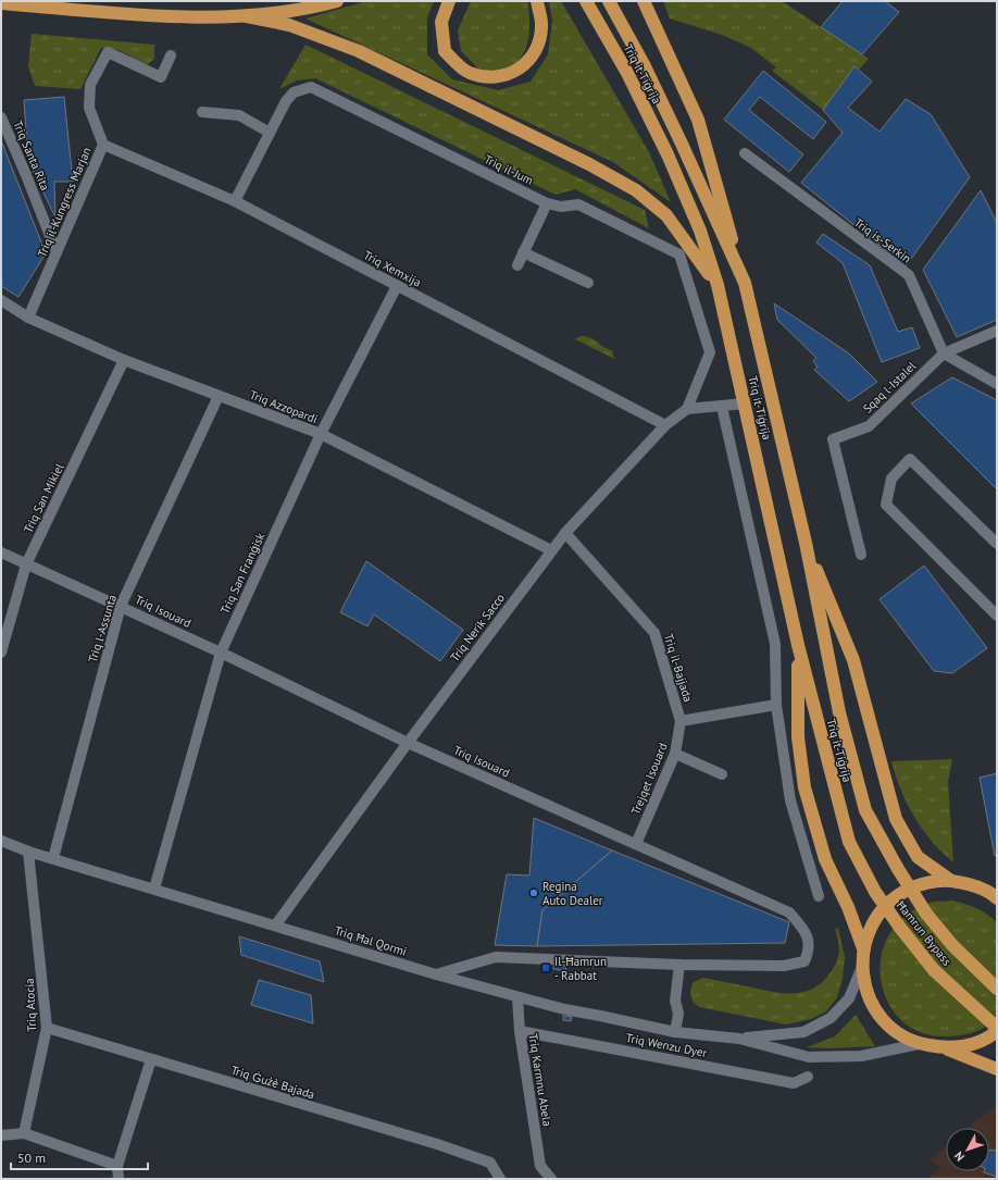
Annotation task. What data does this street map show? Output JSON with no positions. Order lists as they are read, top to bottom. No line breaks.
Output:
{"streets":{"highway":["Triq it-Tiġrija","Ħamrun Bypass"],"street":["Triq Santa Rita","Triq il-Jum","Triq il-Kungress Marjan","Triq is-Serkin","Triq Xemxija","Sqaq l-Istalel","Triq Azzopardi","Triq San Mikiel","Triq San Franġisk","Triq Isouard","Triq Nerik Sacco","Triq l-Assunta","Triq il-Bajjada","Trejqet Isouard","Triq Ħal Qormi","Triq Atocia","Triq Wenzu Dyer","Triq Karmnu Abela","Triq Ġużè Bajada"]},"crossings":[["Triq it-Tiġrija","Ħamrun Bypass"],["Triq Santa Rita","Triq il-Kungress Marjan"],["Triq il-Jum","Triq Xemxija"],["Triq il-Jum","Triq Nerik Sacco"],["Triq il-Kungress Marjan","Triq Xemxija"],["Triq il-Kungress Marjan","Triq Azzopardi"],["Triq is-Serkin","Sqaq l-Istalel"],["Triq Xemxija","Triq San Franġisk"],["Triq Xemxija","Triq Nerik Sacco"],["Triq Azzopardi","Triq San Mikiel"],["Triq Azzopardi","Triq San Franġisk"],["Triq Azzopardi","Triq Nerik Sacco"],["Triq Azzopardi","Triq l-Assunta"],["Triq San Mikiel","Triq Isouard"],["Triq San Franġisk","Triq Isouard"],["Triq San Franġisk","Triq Ħal Qormi"],["Triq Isouard","Triq Nerik Sacco"],["Triq Isouard","Triq l-Assunta"],["Triq Isouard","Trejqet Isouard"],["Triq Isouard","Triq Ħal Qormi"],["Triq Nerik Sacco","Triq il-Bajjada"],["Triq Nerik Sacco","Triq Ħal Qormi"],["Triq l-Assunta","Triq Ħal Qormi"],["Triq il-Bajjada","Trejqet Isouard"],["Triq Ħal Qormi","Triq Atocia"],["Triq Ħal Qormi","Triq Karmnu Abela"],["Triq Atocia","Triq Ġużè Bajada"],["Triq Wenzu Dyer","Triq Karmnu Abela"]],"places":{"other":["Regina Auto Dealer"],"transit":["Il-Ħamrun - Rabbat"]},"scale_bar":"50 m","north":"bottom left"}
